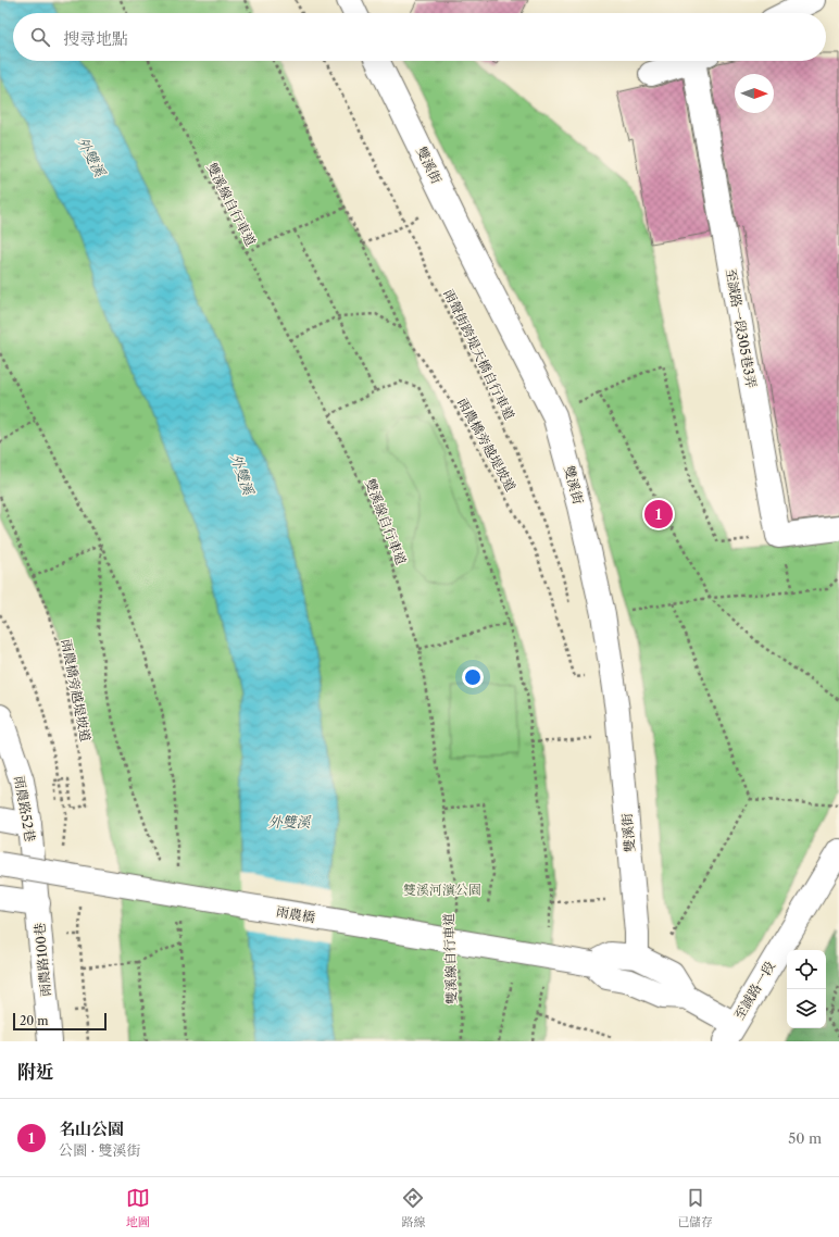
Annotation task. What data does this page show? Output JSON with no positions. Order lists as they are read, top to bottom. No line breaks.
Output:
{"streets":{"street":["雙溪街","至誠路一段305巷3弄","雨農路52巷","雨農橋","雨農路100巷","至誠路一段"],"path":["雙溪線自行車道","雨聲街跨堤天橋自行車道","雨農橋旁越堤坡道"]},"crossings":[["雙溪線自行車道","雨農橋旁越堤坡道"],["雨農路52巷","雨農路100巷"]],"water":["外雙溪"],"parks":["雙溪河濱公園"],"scale_bar":"20 m","north":"right","page":{"search":"搜尋地點","pins":"1","scale":"20 m","heading":"附近","list":[{"mark":"1","name":"名山公園","note":"公園 · 雙溪街","value":"50 m"}],"nav":["地圖","路線","已儲存"]}}
